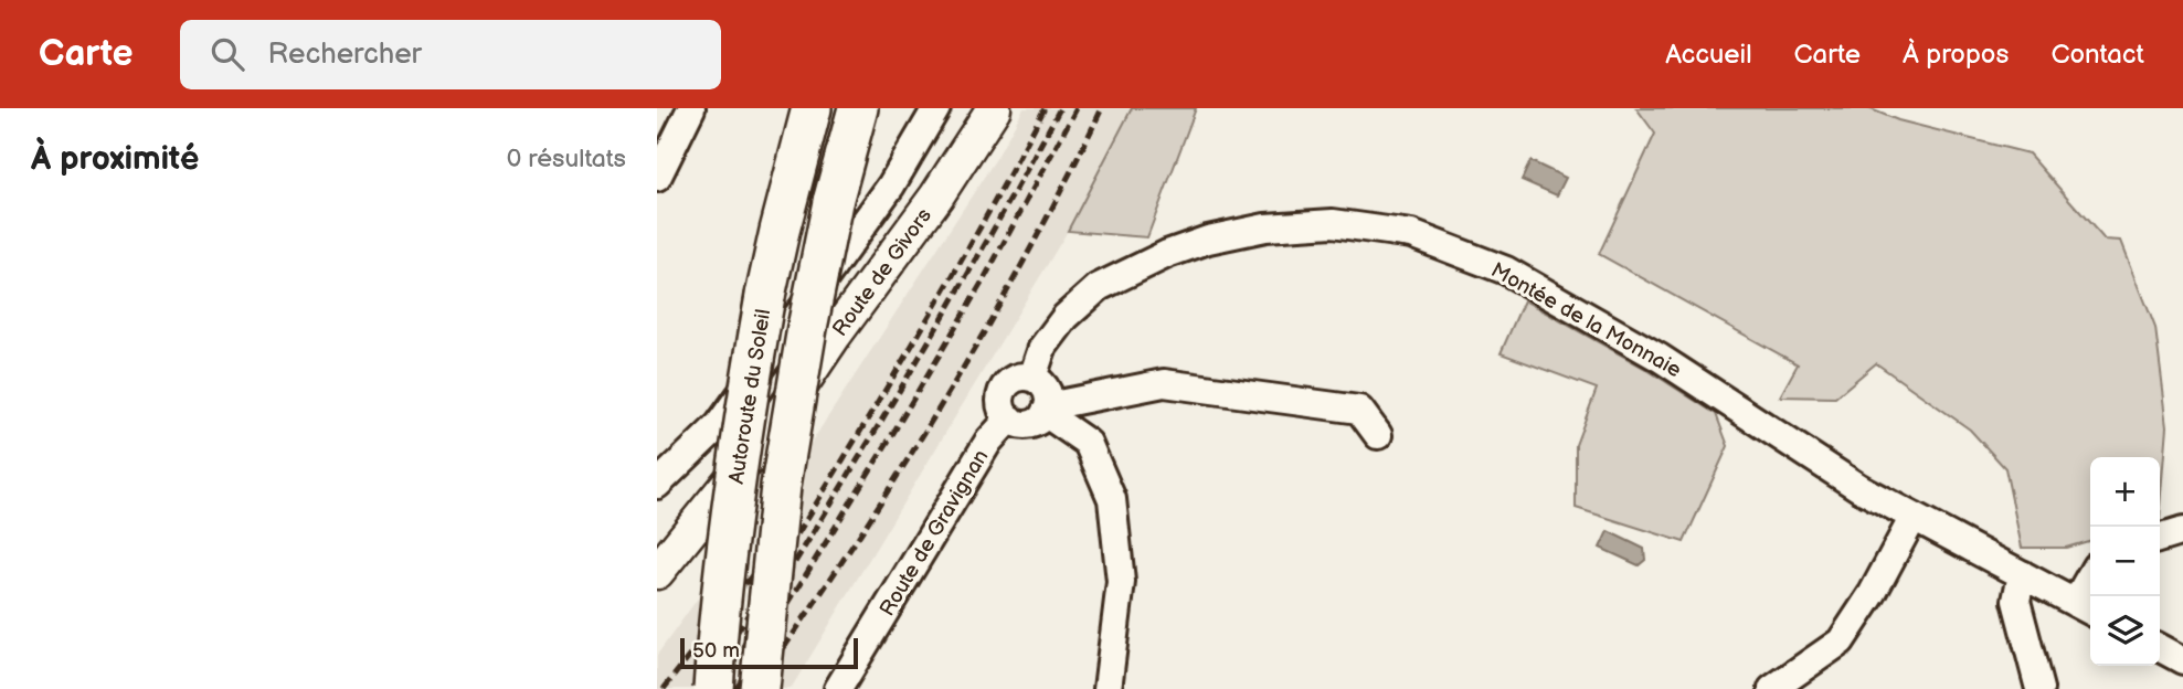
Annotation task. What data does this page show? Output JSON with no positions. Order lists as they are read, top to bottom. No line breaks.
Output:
{"streets":{"highway":["Autoroute du Soleil"],"main road":["Route de Givors"],"street":["Montée de la Monnaie","Route de Gravignan"]},"crossings":[["Montée de la Monnaie","Route de Gravignan"]],"scale_bar":"50 m","page":{"header":"Carte","search":"Rechercher","nav":["Accueil","Carte","À propos","Contact"],"heading":["À proximité","0 résultats"],"map_buttons":["+","−"],"scale":"50 m"}}
